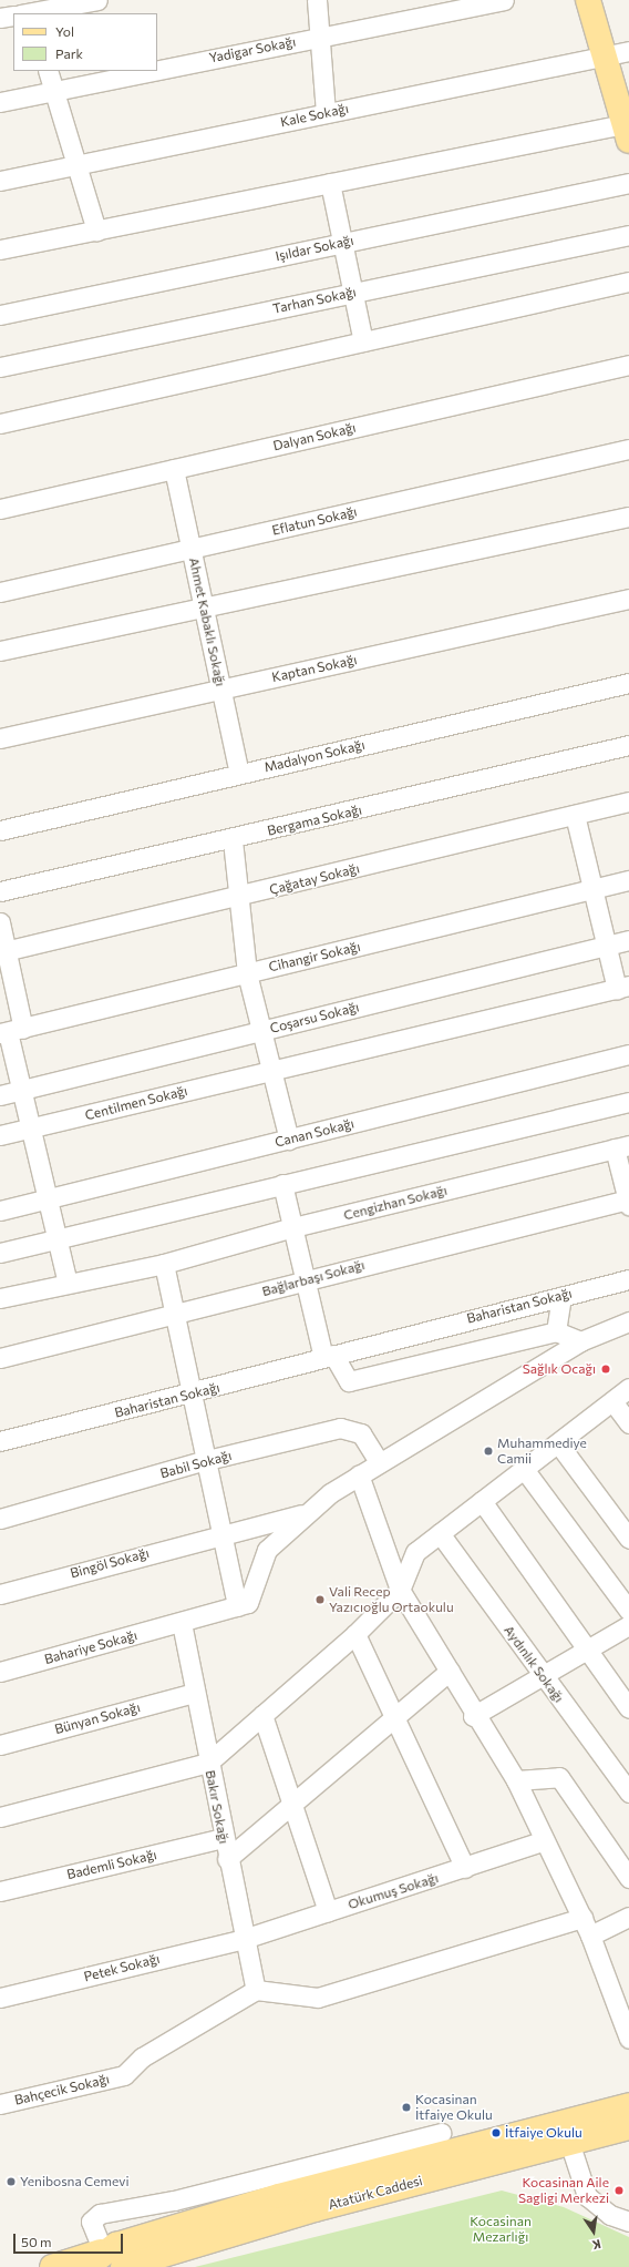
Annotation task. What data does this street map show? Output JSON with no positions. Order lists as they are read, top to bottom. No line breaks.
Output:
{"streets":{"main road":["Atatürk Caddesi"],"street":["Yadigar Sokağı","Kale Sokağı","Işıldar Sokağı","Tarhan Sokağı","Dalyan Sokağı","Eflatun Sokağı","Ahmet Kabaklı Sokağı","Kaptan Sokağı","Madalyon Sokağı","Bergama Sokağı","Çağatay Sokağı","Cihangir Sokağı","Coşarsu Sokağı","Centilmen Sokağı","Canan Sokağı","Cengizhan Sokağı","Bağlarbaşı Sokağı","Baharistan Sokağı","Babil Sokağı","Bingöl Sokağı","Bahariye Sokağı","Aydınlık Sokağı","Bünyan Sokağı","Bakır Sokağı","Bademli Sokağı","Okumuş Sokağı","Petek Sokağı","Bahçecik Sokağı"]},"crossings":[["Dalyan Sokağı","Ahmet Kabaklı Sokağı"],["Eflatun Sokağı","Ahmet Kabaklı Sokağı"],["Ahmet Kabaklı Sokağı","Kaptan Sokağı"],["Ahmet Kabaklı Sokağı","Madalyon Sokağı"],["Bahariye Sokağı","Bakır Sokağı"],["Bünyan Sokağı","Bakır Sokağı"],["Bakır Sokağı","Bademli Sokağı"],["Bakır Sokağı","Okumuş Sokağı"],["Bakır Sokağı","Petek Sokağı"],["Bakır Sokağı","Bahçecik Sokağı"],["Okumuş Sokağı","Petek Sokağı"]],"parks":["Kocasinan Mezarlığı"],"places":["Sağlık Ocağı","Muhammediye Camii","Vali Recep Yazıcıoğlu Ortaokulu","Kocasinan İtfaiye Okulu","İtfaiye Okulu","Yenibosna Cemevi","Kocasinan Aile Sagligi Merkezi"],"legend":["Yol","Park"],"scale_bar":"50 m","north":"bottom"}
